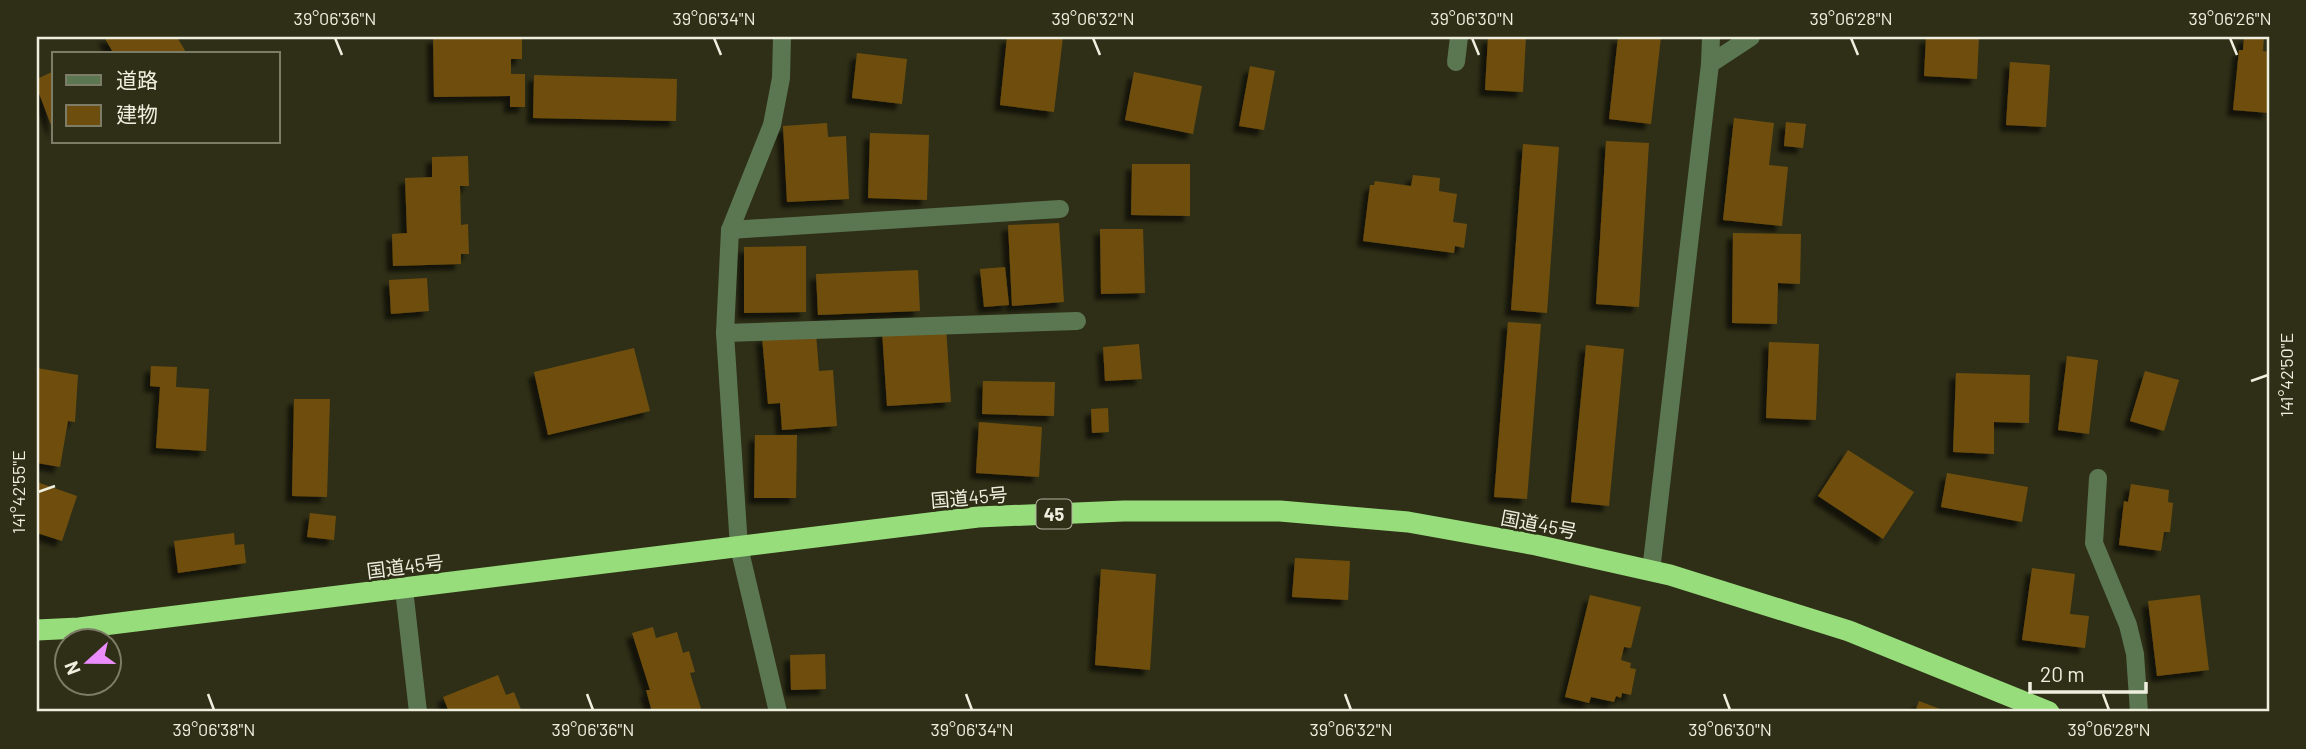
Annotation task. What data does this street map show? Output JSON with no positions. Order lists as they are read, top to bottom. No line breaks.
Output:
{"streets":{"highway":["国道45号","45"]},"legend":["道路","建物"],"scale_bar":"20 m","north":"left","coordinates":["39°06'36\"N","39°06'34\"N","39°06'32\"N","39°06'30\"N","39°06'28\"N","39°06'26\"N","141°42'50\"E","141°42'55\"E","39°06'38\"N"]}
